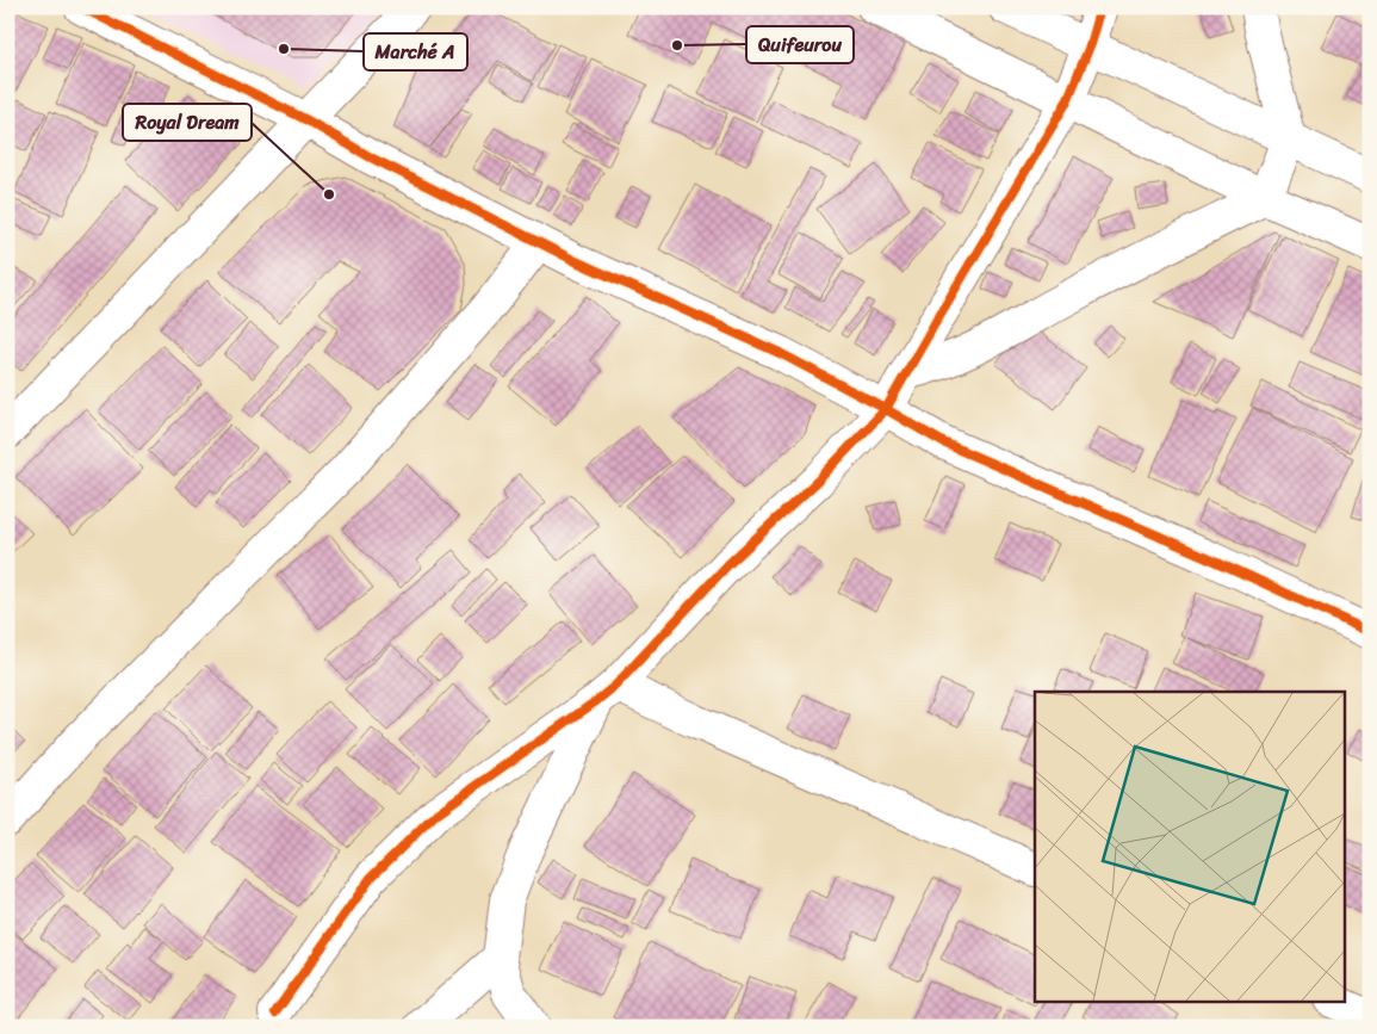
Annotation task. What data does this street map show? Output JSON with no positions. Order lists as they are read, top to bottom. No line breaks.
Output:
{"places":["Quifeurou","Marché A","Royal Dream"]}
